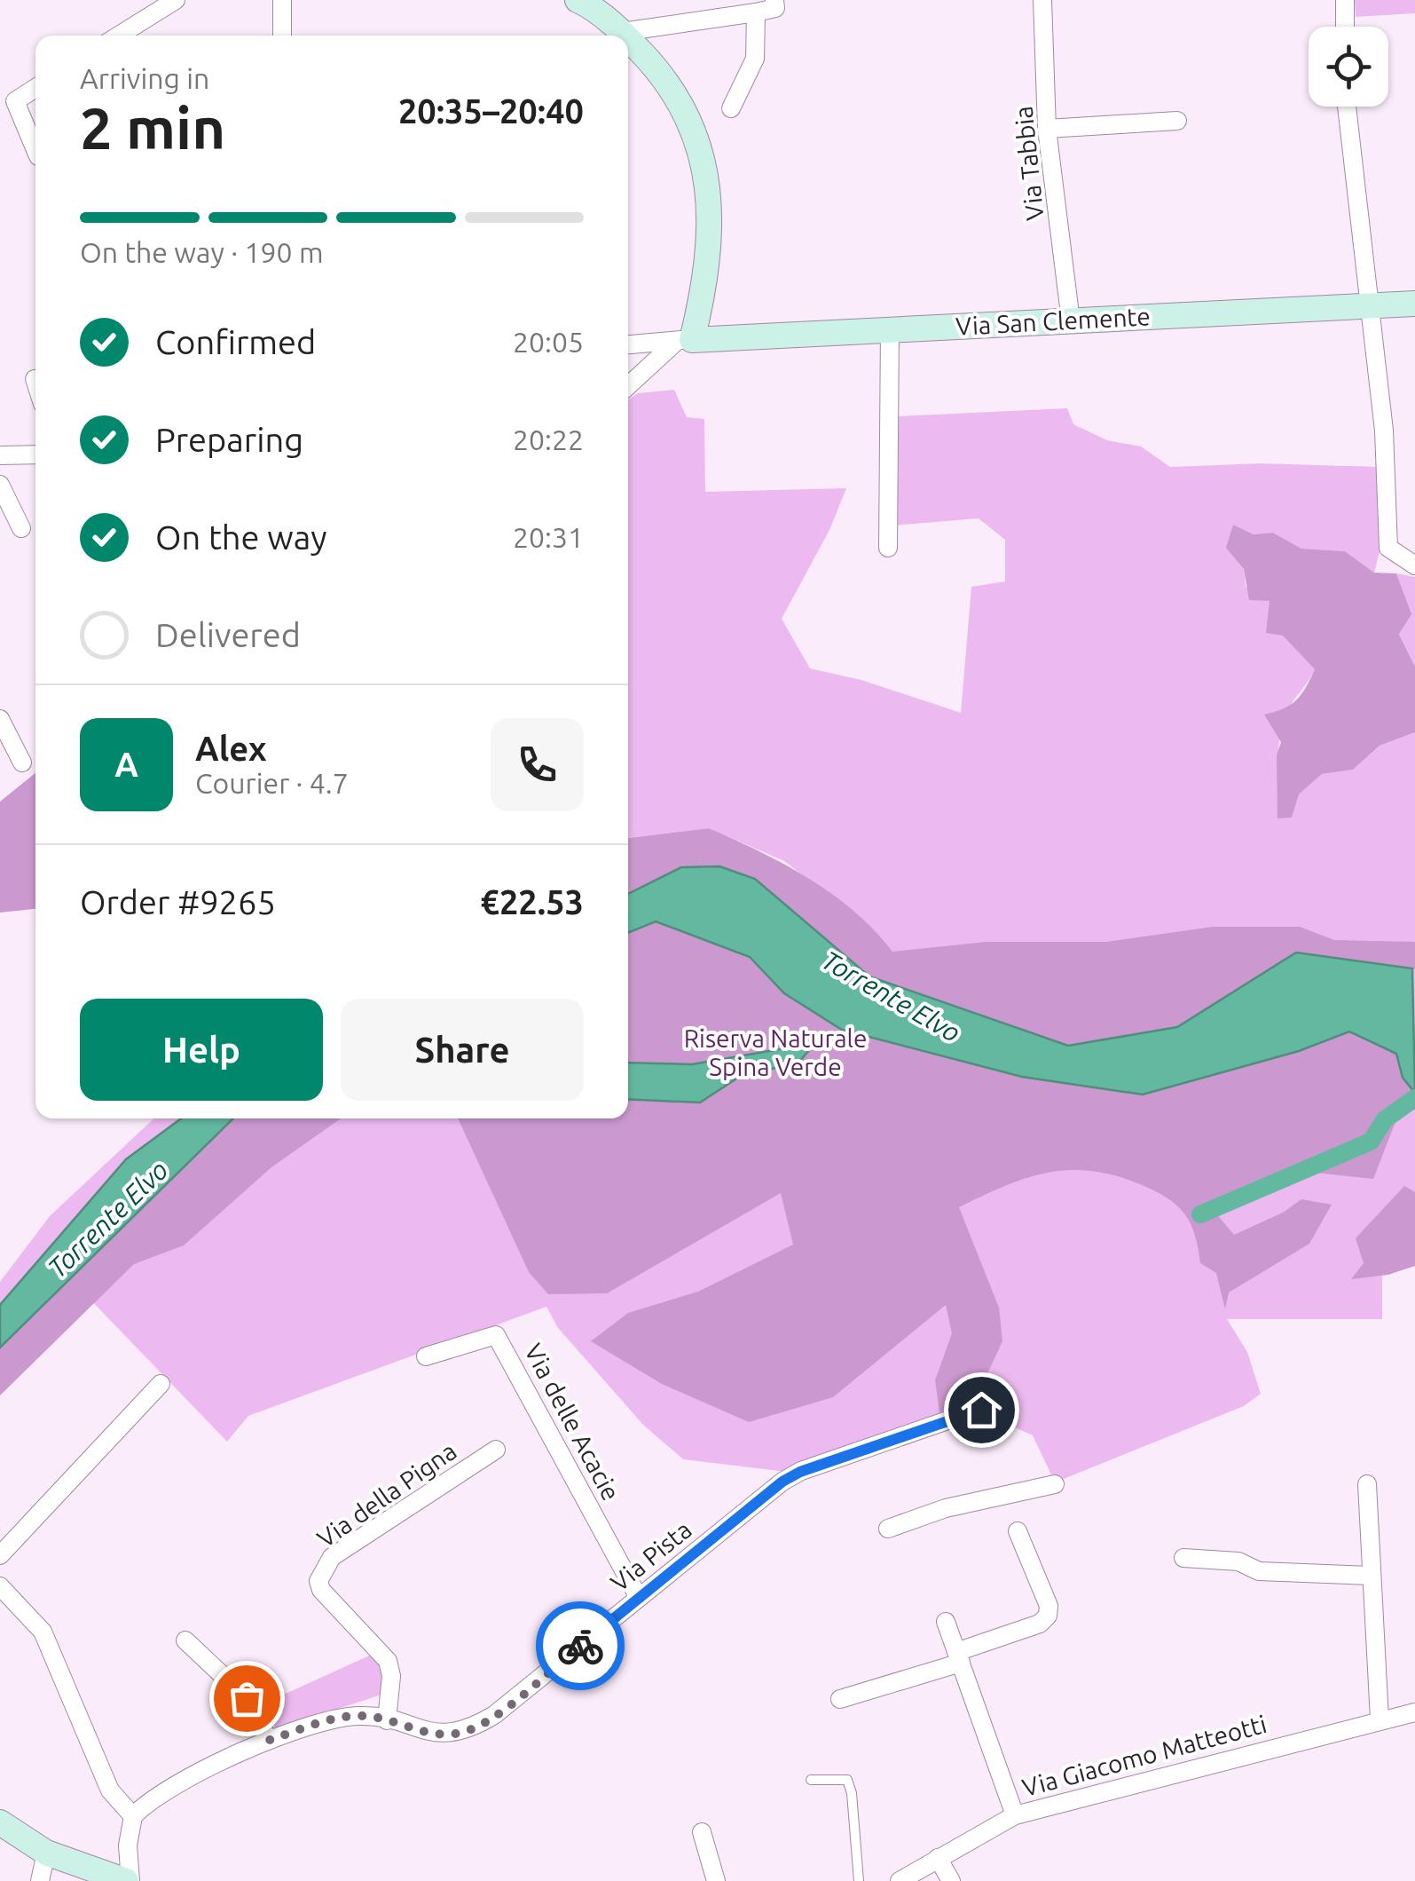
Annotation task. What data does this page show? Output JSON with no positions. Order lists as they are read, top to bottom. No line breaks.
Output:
{"streets":{"street":["Via Tabbia","Via San Clemente","Via delle Acacie","Via della Pigna","Via Pista","Via Giacomo Matteotti"]},"crossings":[["Via Tabbia","Via San Clemente"],["Via delle Acacie","Via Pista"],["Via della Pigna","Via Pista"]],"water":["Torrente Elvo"],"parks":["Riserva Naturale Spina Verde"],"page":{"heading":["2 min","Arriving in","20:35–20:40"],"panel":["Alex","Courier · 4.7","Order #9265","€22.53"],"bar":"On the way · 190 m","list":[["Confirmed","20:05"],["Preparing","20:22"],["On the way","20:31"],"Delivered"],"round":"A","buttons":["Help","Share"]}}
